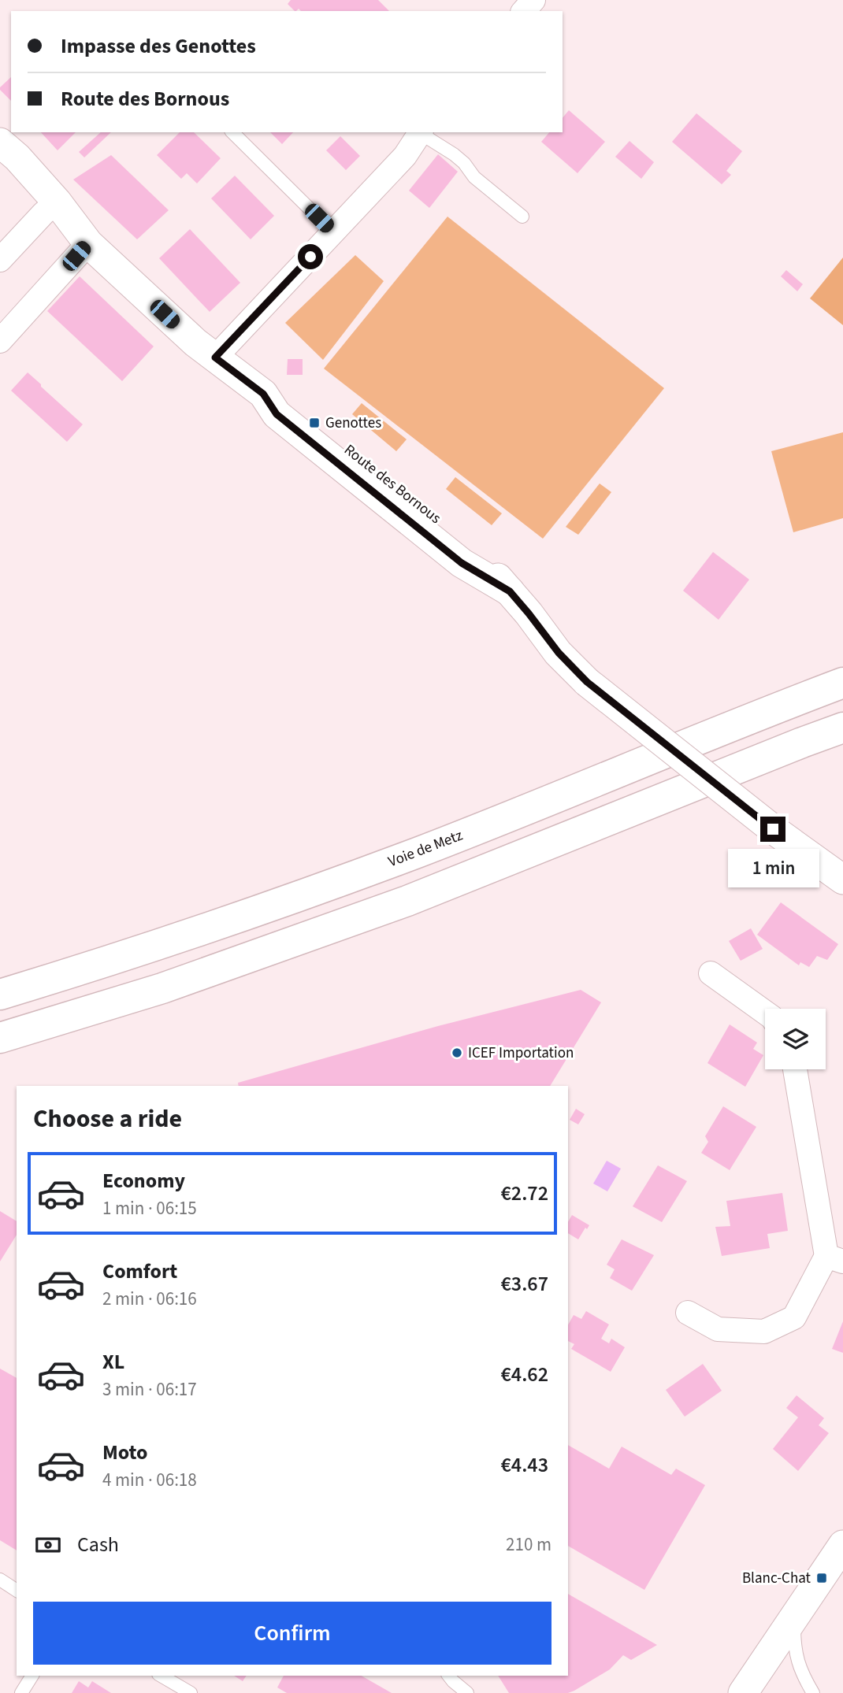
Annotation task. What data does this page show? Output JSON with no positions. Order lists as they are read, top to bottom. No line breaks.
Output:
{"streets":{"highway":["Voie de Metz"],"street":["Route des Bornous"]},"places":{"transit":["Genottes","Blanc-Chat"],"other":["ICEF Importation"]},"page":{"banner":["Impasse des Genottes","Route des Bornous"],"bubble":"1 min","heading":"Choose a ride","list":[{"name":"Economy","note":"1 min · 06:15","value":"€2.72"},{"name":"Comfort","note":"2 min · 06:16","value":"€3.67"},{"name":"XL","note":"3 min · 06:17","value":"€4.62"},{"name":"Moto","note":"4 min · 06:18","value":"€4.43"}],"pay":["Cash","210 m"],"buttons":"Confirm"}}
